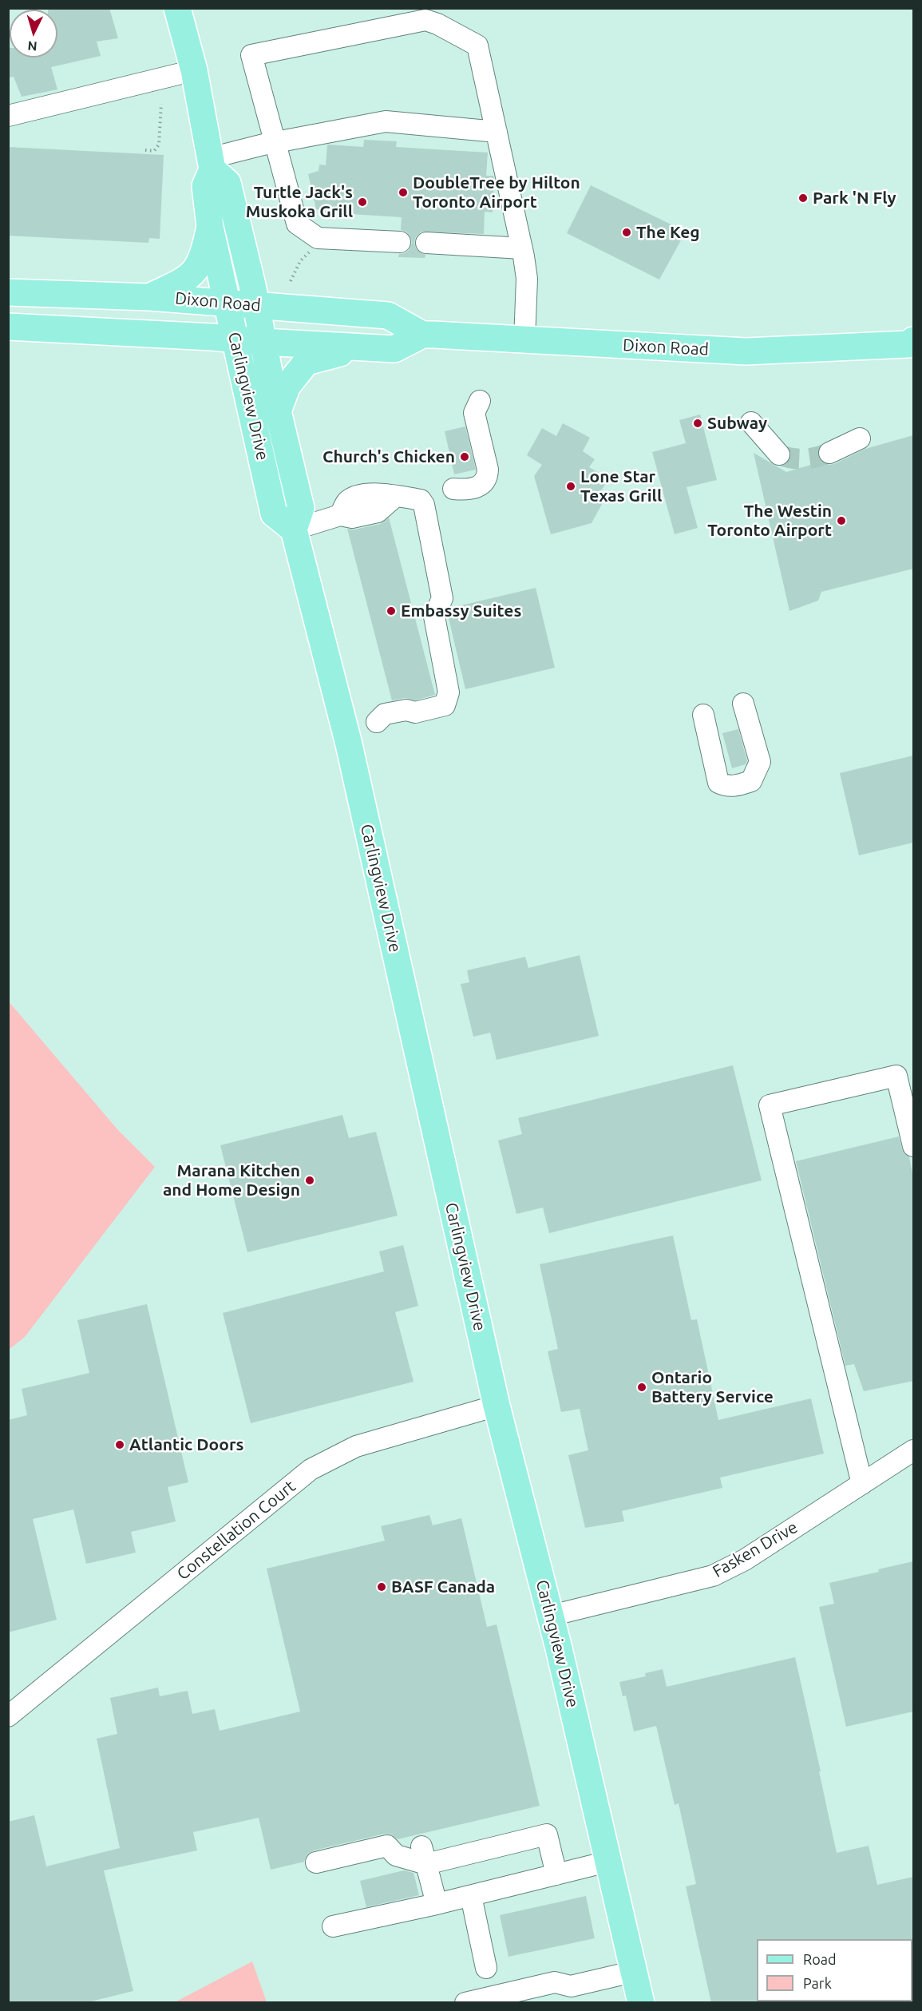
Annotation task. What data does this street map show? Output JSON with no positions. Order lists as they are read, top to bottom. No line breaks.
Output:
{"streets":{"main road":["Dixon Road","Carlingview Drive"],"street":["Constellation Court","Fasken Drive"]},"crossings":[["Dixon Road","Carlingview Drive"],["Carlingview Drive","Constellation Court"],["Carlingview Drive","Fasken Drive"]],"places":["DoubleTree by Hilton Toronto Airport","Park 'N Fly","Turtle Jack's Muskoka Grill","The Keg","Subway","Church's Chicken","Lone Star Texas Grill","The Westin Toronto Airport","Embassy Suites","Marana Kitchen and Home Design","Ontario Battery Service","Atlantic Doors","BASF Canada"],"legend":["Road","Park"],"north":"bottom"}
